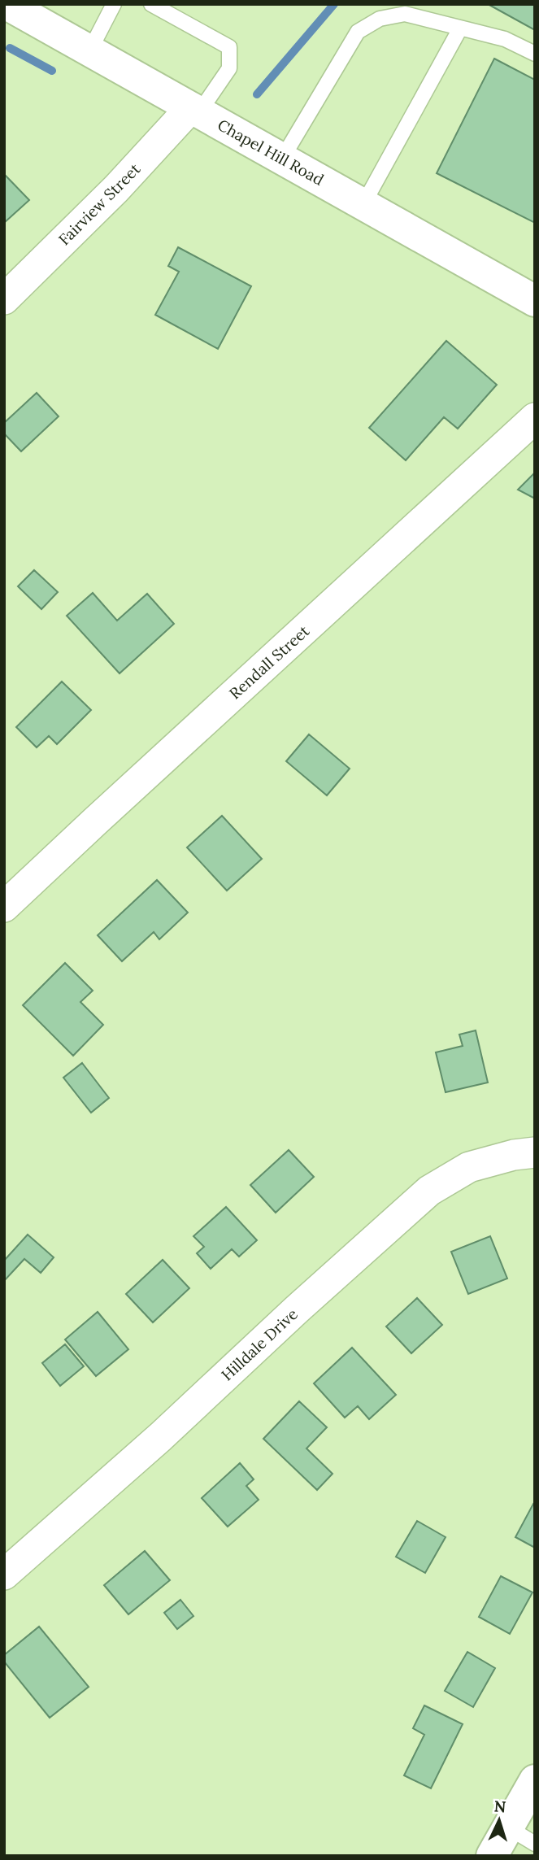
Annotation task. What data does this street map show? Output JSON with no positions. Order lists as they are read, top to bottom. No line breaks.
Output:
{"streets":{"main road":["Chapel Hill Road"],"street":["Fairview Street","Rendall Street","Hilldale Drive"]},"crossings":[["Chapel Hill Road","Fairview Street"]],"north":"top"}
